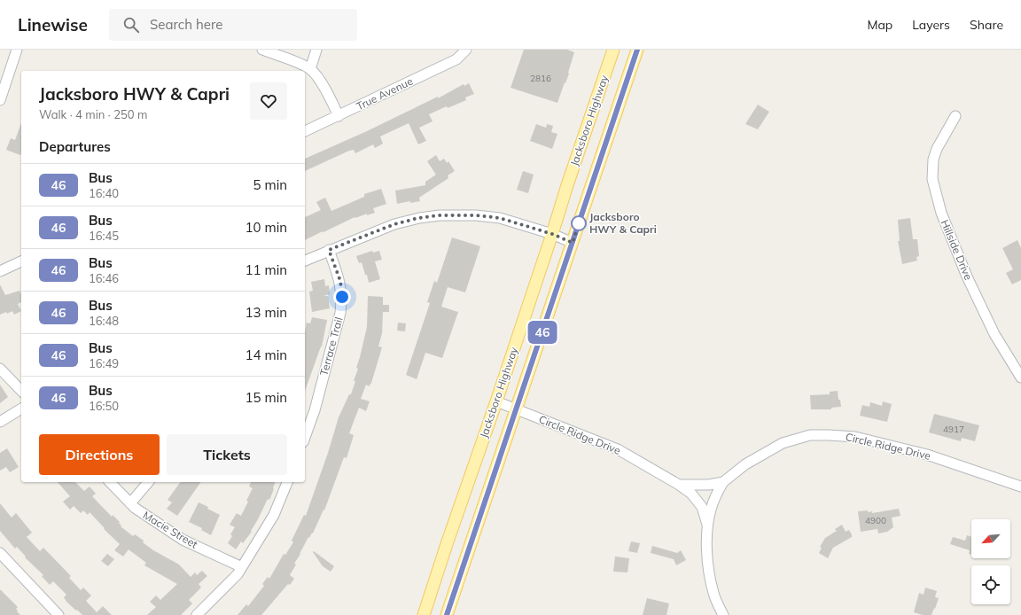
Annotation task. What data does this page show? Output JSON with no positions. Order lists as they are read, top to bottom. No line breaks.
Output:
{"streets":{"main road":["Jacksboro Highway"],"street":["True Avenue","Hillside Drive","Terrace Trail","Circle Ridge Drive","Macie Street"]},"crossings":[["Jacksboro Highway","Circle Ridge Drive"]],"places":["Jacksboro HWY & Capri"],"lines":["bus line 46"],"house_numbers":["2816","4917","4900"],"north":"bottom left","page":{"header":"Linewise","search":"Search here","nav":["Map","Layers","Share"],"on_map":"46","heading":[["Jacksboro HWY & Capri","Walk · 4 min · 250 m"],"Departures"],"list":[{"mark":"46","name":"Bus","note":"16:40","value":"5 min"},{"mark":"46","name":"Bus","note":"16:45","value":"10 min"},{"mark":"46","name":"Bus","note":"16:46","value":"11 min"},{"mark":"46","name":"Bus","note":"16:48","value":"13 min"},{"mark":"46","name":"Bus","note":"16:49","value":"14 min"},{"mark":"46","name":"Bus","note":"16:50","value":"15 min"}],"buttons":["Directions","Tickets"]}}
